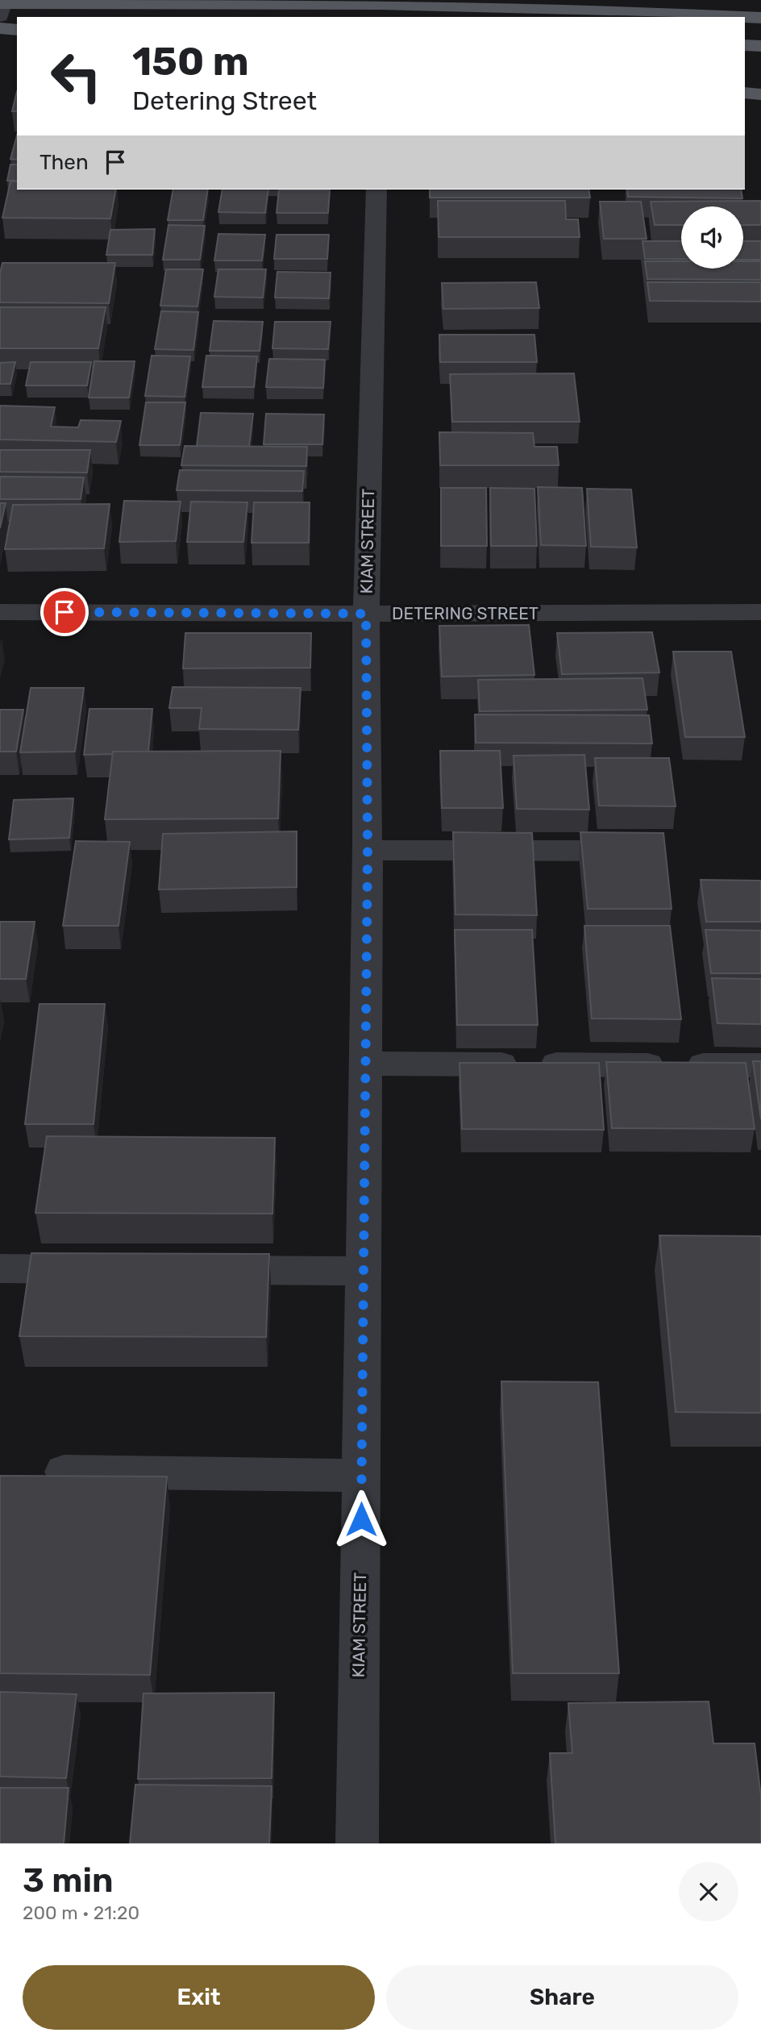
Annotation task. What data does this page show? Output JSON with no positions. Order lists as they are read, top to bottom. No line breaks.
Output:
{"streets":{"street":["KIAM STREET","DETERING STREET"]},"crossings":[["KIAM STREET","DETERING STREET"]],"page":{"turn":["150 m","Detering Street"],"then":"Then","heading":["3 min","200 m · 21:20"],"buttons":["Exit","Share"]}}
